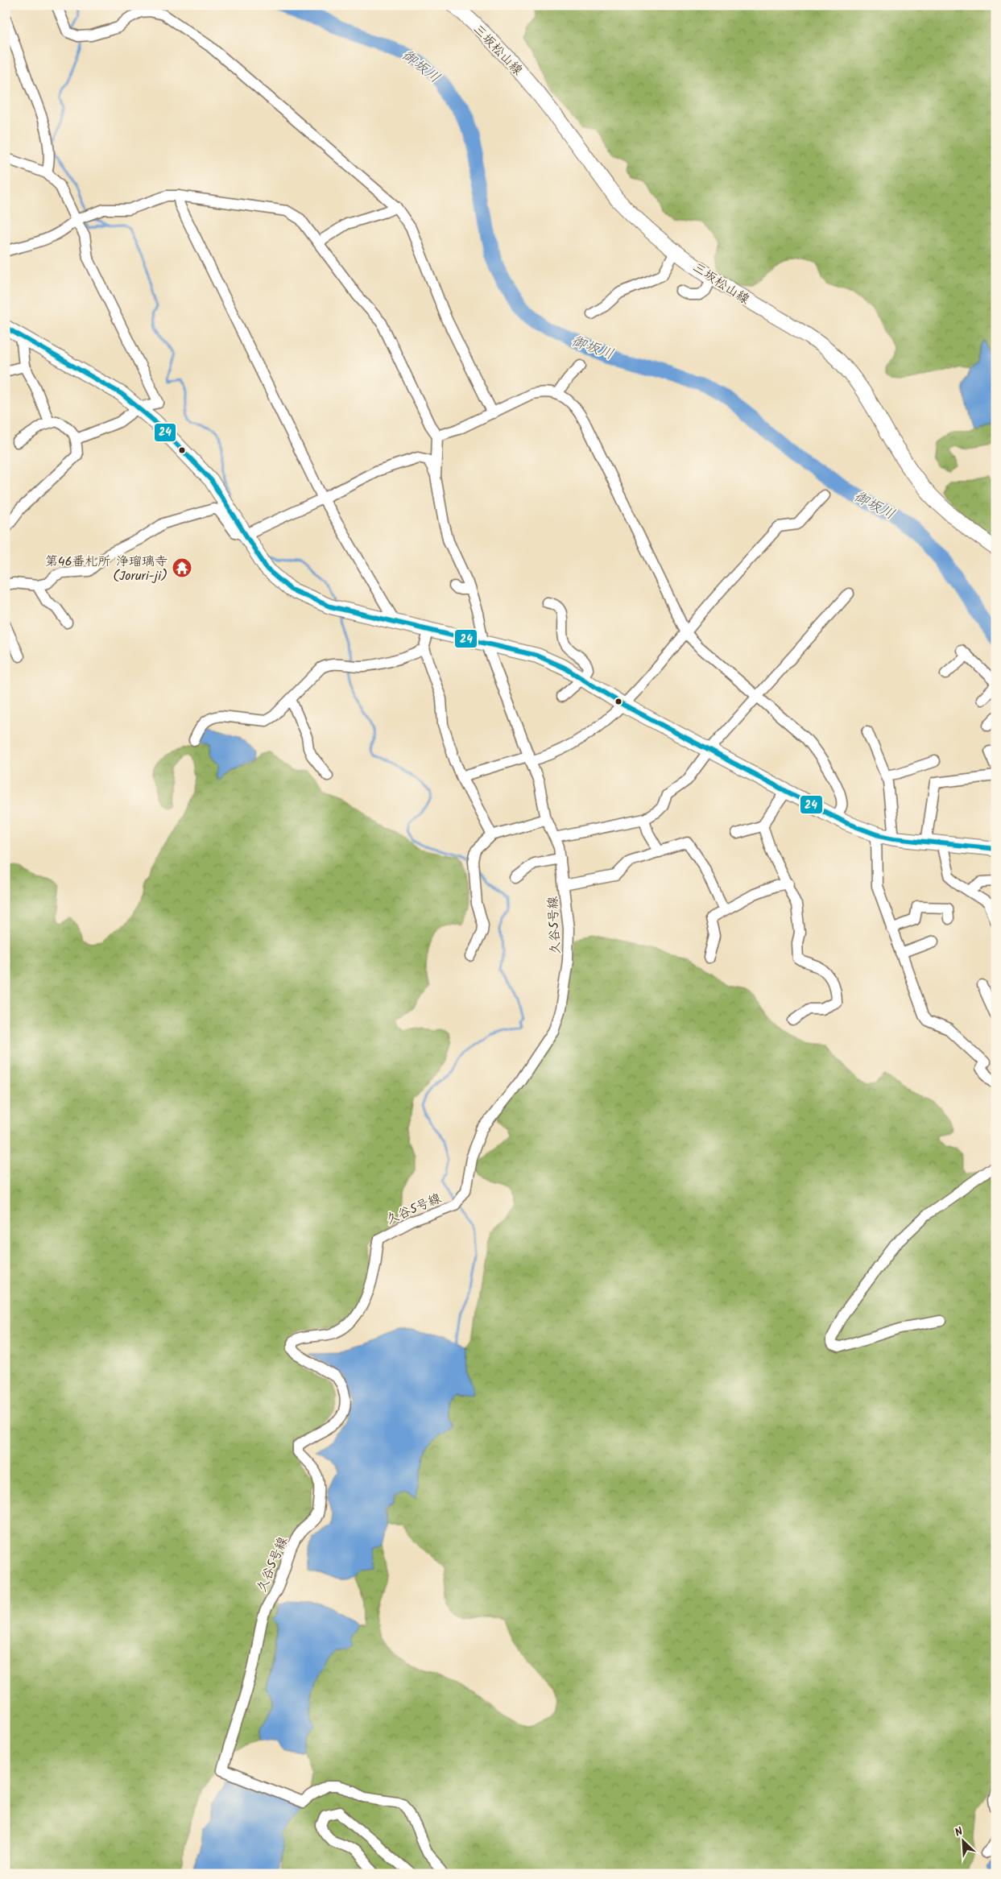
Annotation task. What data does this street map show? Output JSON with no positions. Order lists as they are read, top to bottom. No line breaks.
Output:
{"streets":{"main road":["三坂松山線"],"street":["久谷5号線"]},"water":["御坂川"],"places":{"temple":["第46番札所 浄瑠璃寺 (Joruri-ji)"]},"lines":["transit line 24"],"north":"top left"}
